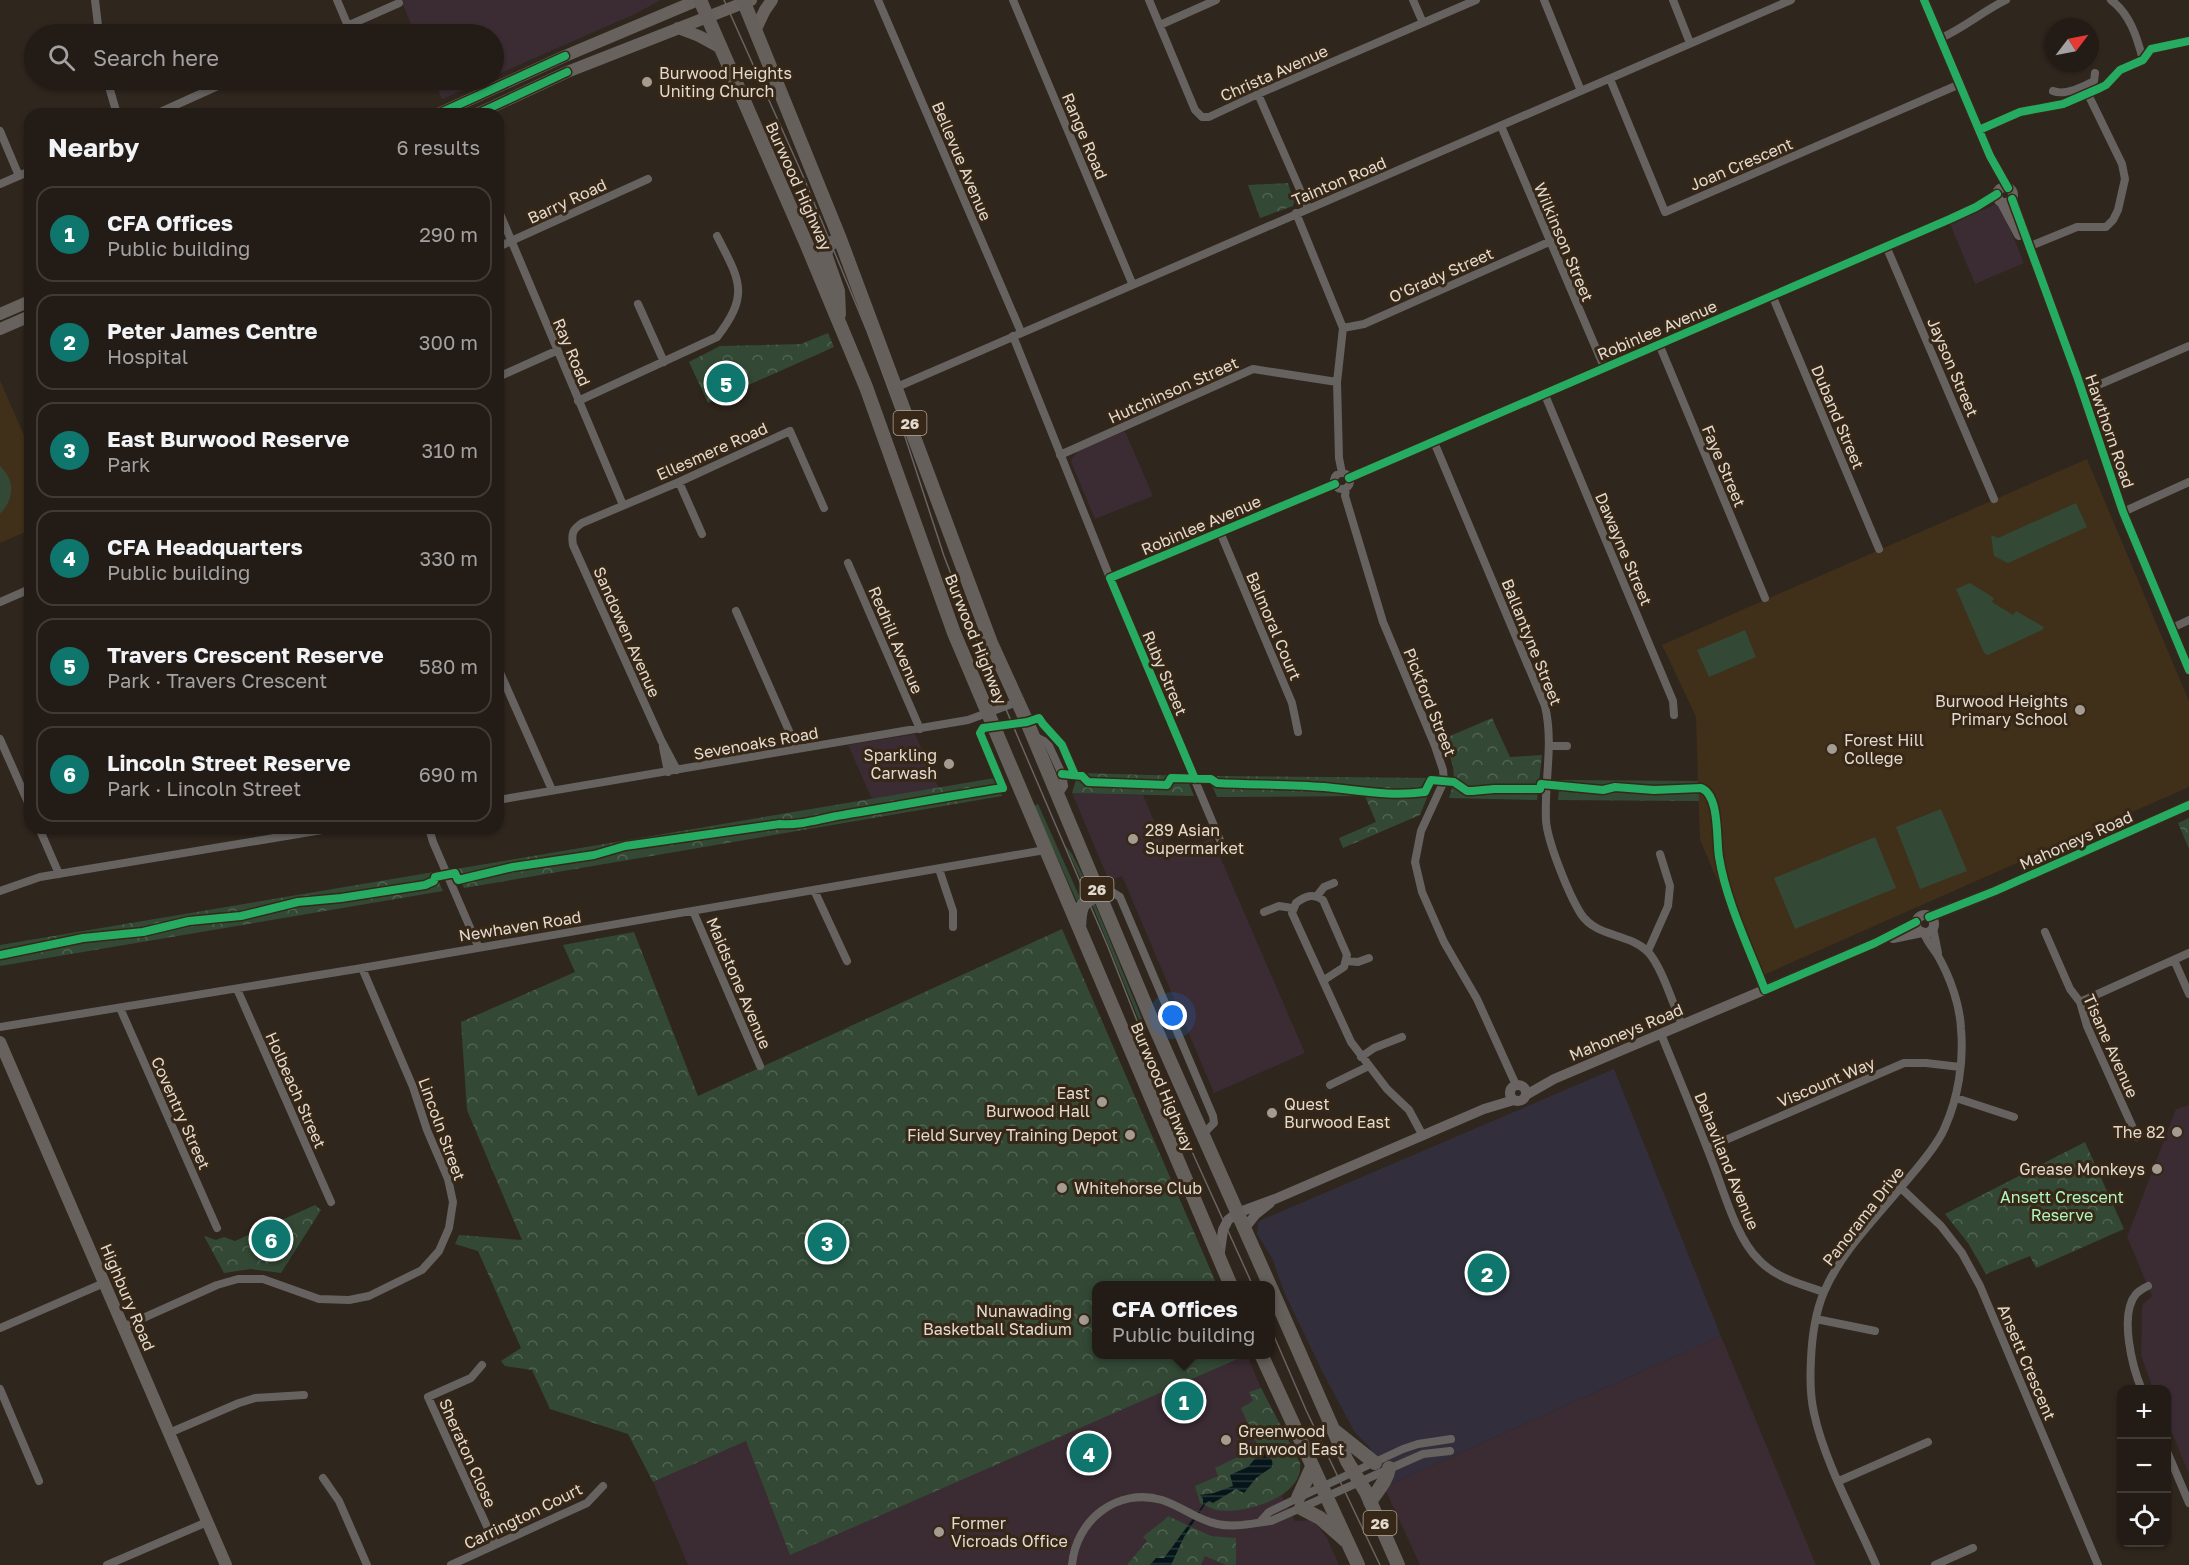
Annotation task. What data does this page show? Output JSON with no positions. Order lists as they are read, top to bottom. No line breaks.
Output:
{"streets":{"highway":["Burwood Highway","26"],"main road":["Hawthorn Road","Mahoneys Road","Highbury Road"],"street":["Christa Avenue","Range Road","Bellevue Avenue","Joan Crescent","Tainton Road","Barry Road","Wilkinson Street","O'Grady Street","Robinlee Avenue","Ray Road","Jayson Street","Hutchinson Street","Duband Street","Ellesmere Road","Faye Street","Dawayne Street","Balmoral Court","Sandowen Avenue","Redhill Avenue","Ballantyne Street","Ruby Street","Pickford Street","Sevenoaks Road","Newhaven Road","Maidstone Avenue","Tisane Avenue","Viscount Way","Holbeach Street","Coventry Street","Lincoln Street","Dehaviland Avenue","Panorama Drive","Ansett Crescent","Sheraton Close","Carrington Court"]},"crossings":[["Range Road","Tainton Road"],["Bellevue Avenue","Tainton Road"],["Bellevue Avenue","Ruby Street"],["Joan Crescent","Tainton Road"],["Joan Crescent","Hawthorn Road"],["Tainton Road","Burwood Highway"],["Tainton Road","Wilkinson Street"],["Tainton Road","Ruby Street"],["Burwood Highway","Sevenoaks Road"],["Burwood Highway","Mahoneys Road"],["Burwood Highway","Newhaven Road"],["Barry Road","Ray Road"],["Wilkinson Street","O'Grady Street"],["Wilkinson Street","Robinlee Avenue"],["Robinlee Avenue","Jayson Street"],["Robinlee Avenue","Duband Street"],["Robinlee Avenue","Hawthorn Road"],["Robinlee Avenue","Faye Street"],["Robinlee Avenue","Dawayne Street"],["Robinlee Avenue","Balmoral Court"],["Robinlee Avenue","Ballantyne Street"],["Robinlee Avenue","Ruby Street"],["Robinlee Avenue","Pickford Street"],["Ray Road","Ellesmere Road"],["Hutchinson Street","Ruby Street"],["Ellesmere Road","Sandowen Avenue"],["Sandowen Avenue","Sevenoaks Road"],["Redhill Avenue","Sevenoaks Road"],["Pickford Street","Mahoneys Road"],["Mahoneys Road","Dehaviland Avenue"],["Mahoneys Road","Panorama Drive"],["Newhaven Road","Maidstone Avenue"],["Newhaven Road","Holbeach Street"],["Newhaven Road","Coventry Street"],["Newhaven Road","Lincoln Street"],["Viscount Way","Dehaviland Avenue"],["Viscount Way","Panorama Drive"],["Lincoln Street","Highbury Road"],["Dehaviland Avenue","Panorama Drive"],["Panorama Drive","Ansett Crescent"],["Sheraton Close","Carrington Court"]],"parks":["Ansett Crescent Reserve"],"places":["Burwood Heights Uniting Church","Burwood Heights Primary School","Forest Hill College","Sparkling Carwash","289 Asian Supermarket","East Burwood Hall","Quest Burwood East","The 82","Field Survey Training Depot","Grease Monkeys","Whitehorse Club","Nunawading Basketball Stadium","Greenwood Burwood East","Former Vicroads Office"],"north":"top right","page":{"search":"Search here","heading":["Nearby","6 results"],"list":[{"mark":"1","name":"CFA Offices","note":"Public building","value":"290 m"},{"mark":"2","name":"Peter James Centre","note":"Hospital","value":"300 m"},{"mark":"3","name":"East Burwood Reserve","note":"Park","value":"310 m"},{"mark":"4","name":"CFA Headquarters","note":"Public building","value":"330 m"},{"mark":"5","name":"Travers Crescent Reserve","note":"Park · Travers Crescent","value":"580 m"},{"mark":"6","name":"Lincoln Street Reserve","note":"Park · Lincoln Street","value":"690 m"}],"pins":["5","6","3","2","1","4"],"popup":["CFA Offices","Public building"],"map_buttons":["+","−"]}}
